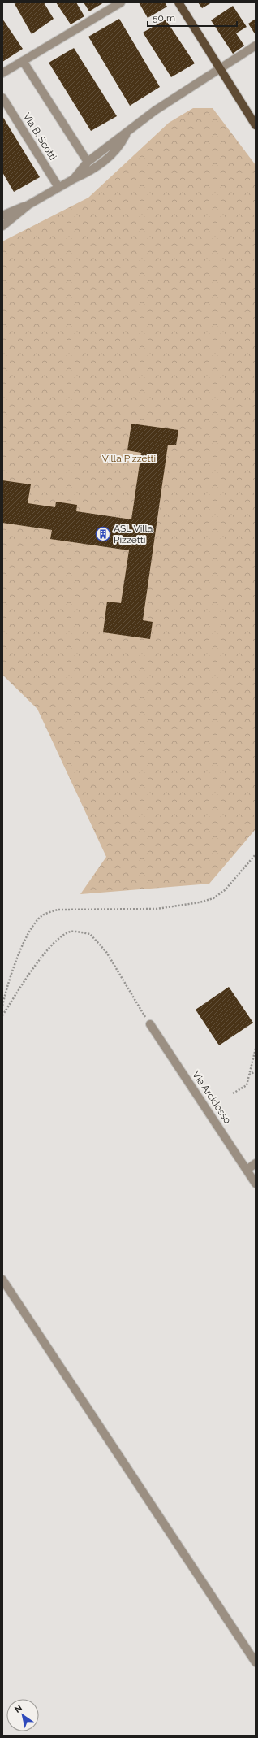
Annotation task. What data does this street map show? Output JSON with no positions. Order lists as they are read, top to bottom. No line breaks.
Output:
{"streets":{"street":["Via B. Scotti","Via Arcidosso"]},"parks":["Villa Pizzetti"],"places":{"building":["ASL Villa Pizzetti"]},"scale_bar":"50 m","north":"top left"}
